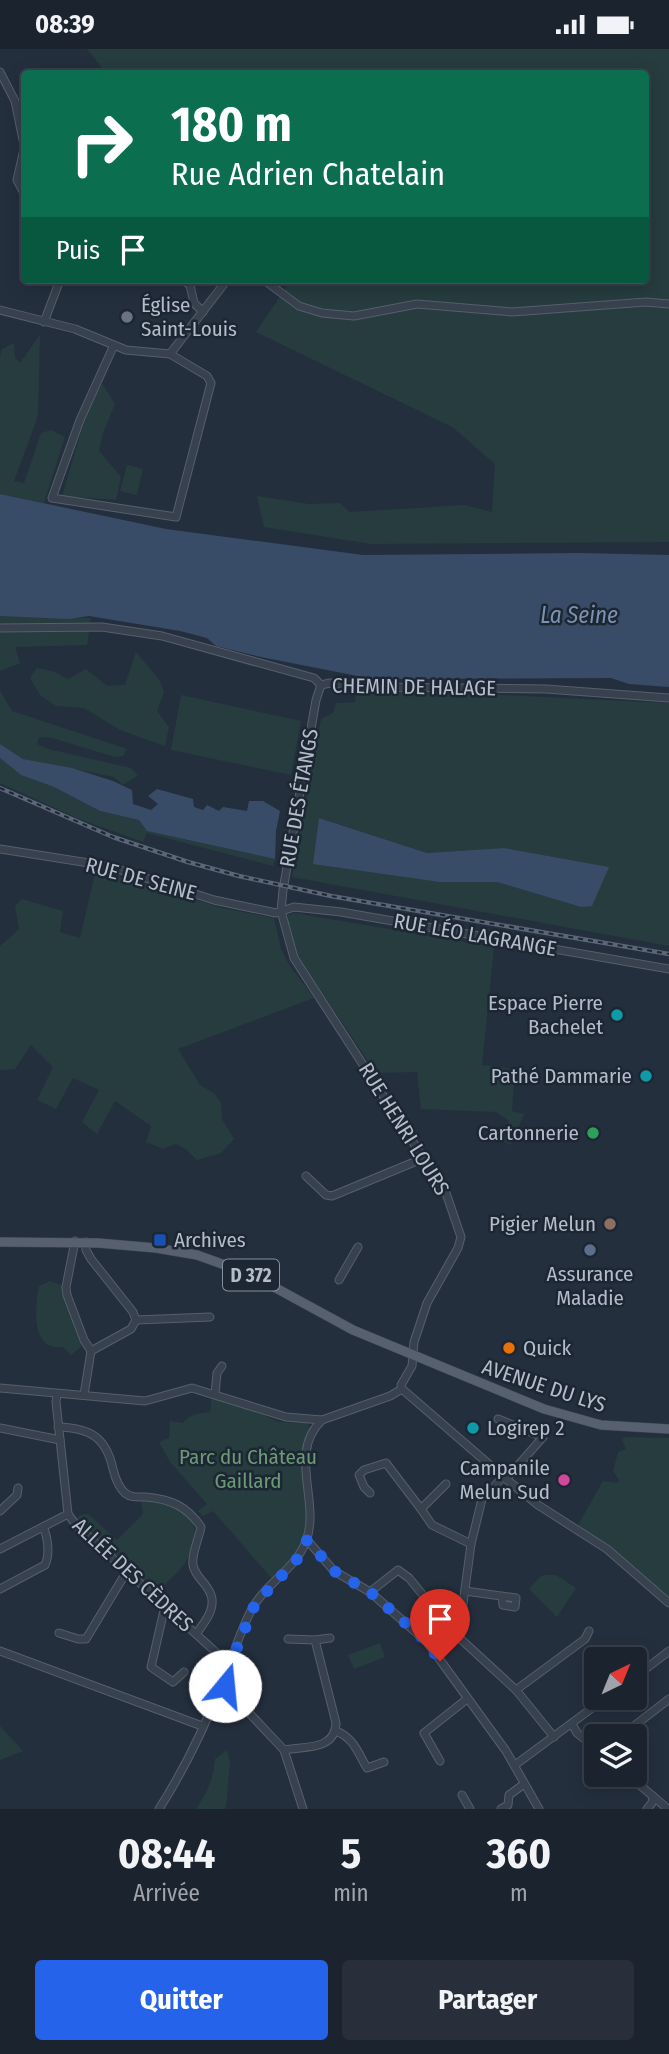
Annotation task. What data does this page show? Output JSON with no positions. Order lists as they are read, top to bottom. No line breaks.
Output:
{"streets":{"main road":["D 372","AVENUE DU LYS"],"street":["CHEMIN DE HALAGE","RUE DES ÉTANGS","RUE DE SEINE","RUE LÉO LAGRANGE","RUE HENRI LOURS","ALLÉE DES CÈDRES"]},"crossings":[["CHEMIN DE HALAGE","RUE DES ÉTANGS"],["RUE DES ÉTANGS","RUE DE SEINE"],["RUE DES ÉTANGS","RUE LÉO LAGRANGE"],["RUE DES ÉTANGS","RUE HENRI LOURS"],["RUE DE SEINE","RUE LÉO LAGRANGE"],["RUE DE SEINE","RUE HENRI LOURS"],["RUE LÉO LAGRANGE","RUE HENRI LOURS"],["RUE HENRI LOURS","D 372"],["RUE HENRI LOURS","AVENUE DU LYS"],["D 372","AVENUE DU LYS"]],"water":["La Seine"],"parks":["Parc du Château Gaillard"],"places":{"other":["Église Saint-Louis","Espace Pierre Bachelet","Pathé Dammarie","Cartonnerie","Pigier Melun","Assurance Maladie","Quick","Logirep 2","Campanile Melun Sud"],"transit":["Archives"]},"north":"top right","page":{"status":"08:39","turn":["180 m","Rue Adrien Chatelain"],"then":"Puis","eta":["08:44","Arrivée","5","min","360","m"],"buttons":["Quitter","Partager"]}}
